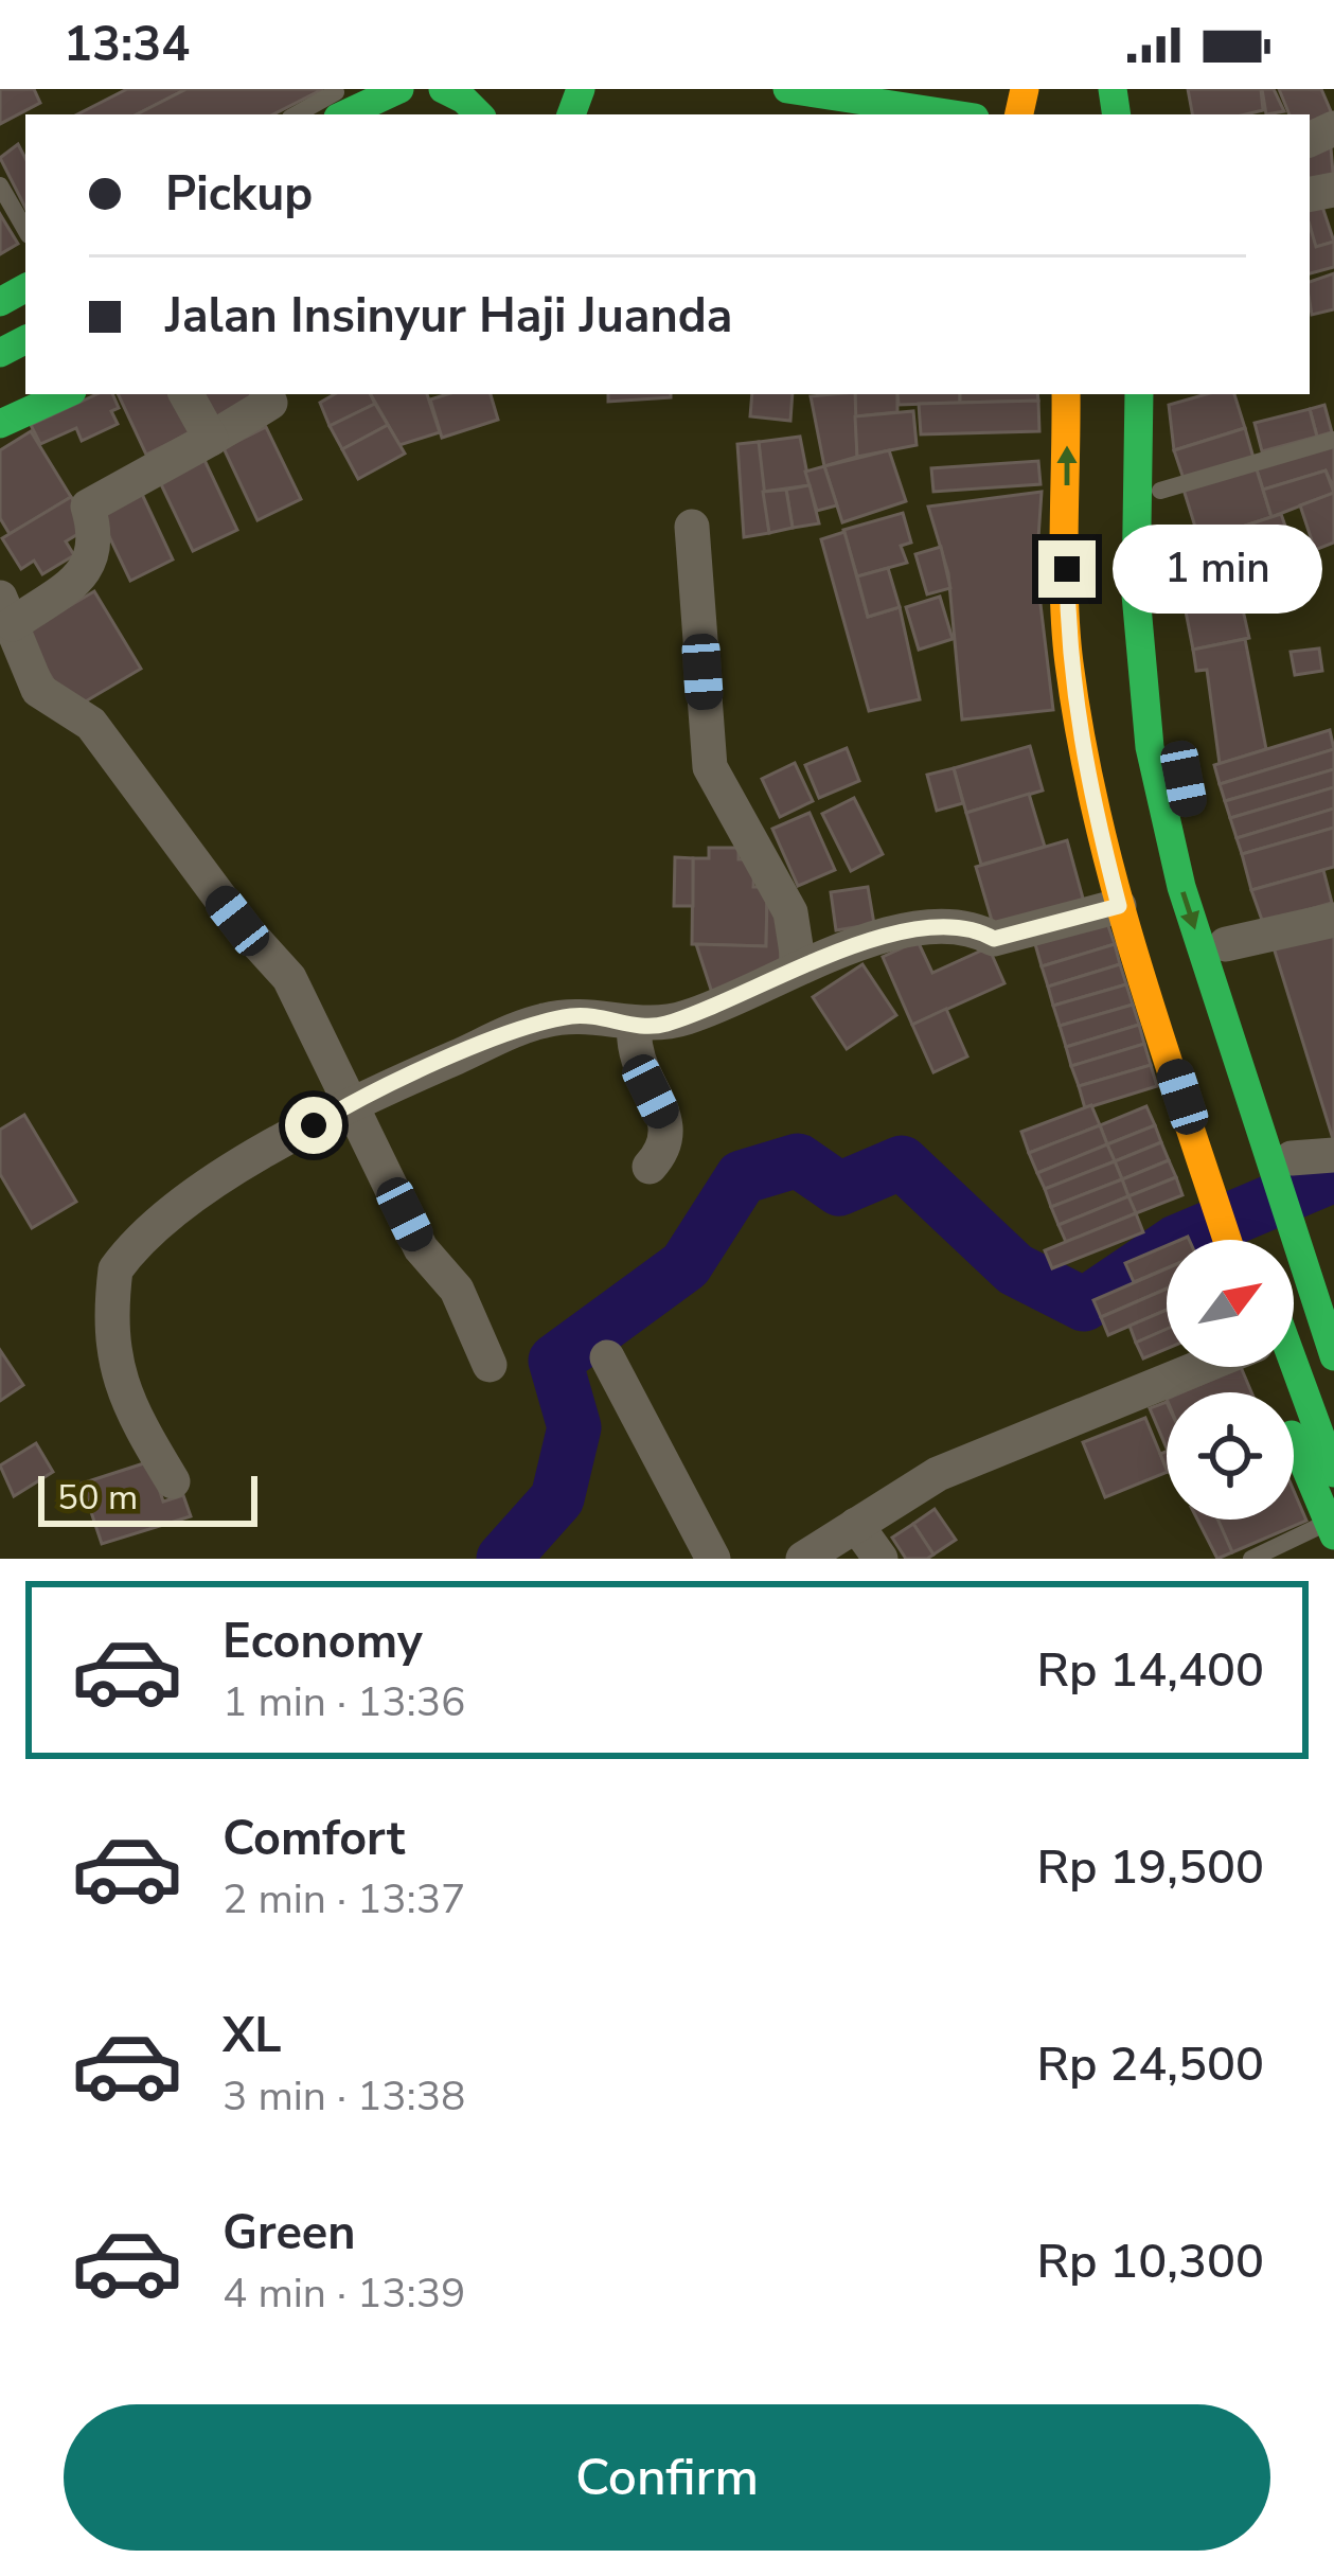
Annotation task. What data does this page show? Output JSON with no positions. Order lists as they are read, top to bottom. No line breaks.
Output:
{"scale_bar":"50 m","north":"top right","page":{"status":"13:34","banner":["Pickup","Jalan Insinyur Haji Juanda"],"bubble":"1 min","scale":"50 m","list":[{"name":"Economy","note":"1 min · 13:36","value":"Rp 14,400"},{"name":"Comfort","note":"2 min · 13:37","value":"Rp 19,500"},{"name":"XL","note":"3 min · 13:38","value":"Rp 24,500"},{"name":"Green","note":"4 min · 13:39","value":"Rp 10,300"}],"buttons":"Confirm"}}
